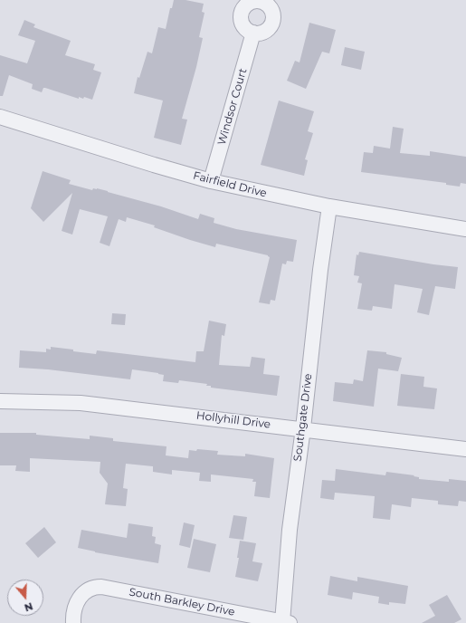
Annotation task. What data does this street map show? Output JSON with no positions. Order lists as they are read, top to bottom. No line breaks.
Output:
{"streets":{"street":["Windsor Court","Fairfield Drive","Southgate Drive","Hollyhill Drive","South Barkley Drive"]},"crossings":[["Windsor Court","Fairfield Drive"],["Fairfield Drive","Southgate Drive"],["Southgate Drive","Hollyhill Drive"],["Southgate Drive","South Barkley Drive"]],"north":"bottom"}
